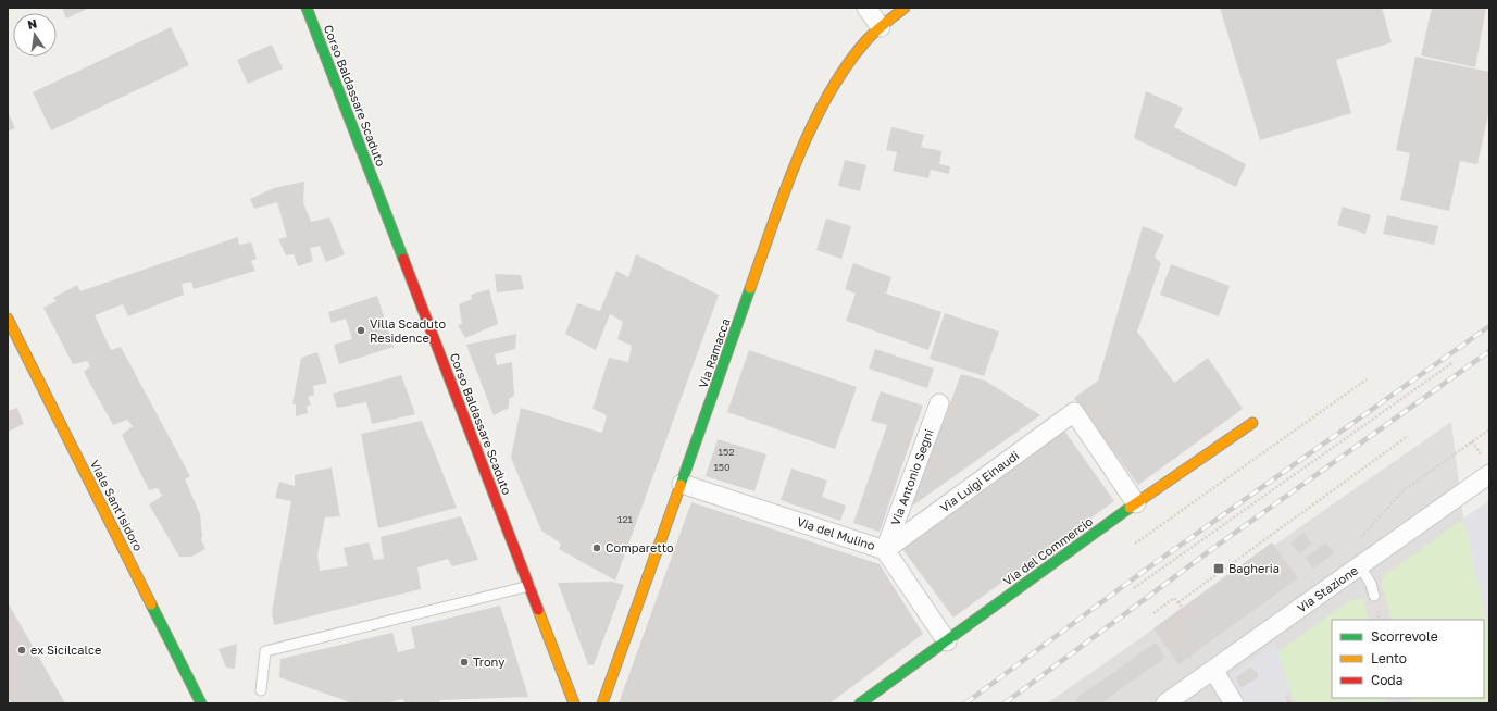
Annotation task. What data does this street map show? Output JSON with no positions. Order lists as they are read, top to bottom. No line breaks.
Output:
{"streets":{"street":["Corso Baldassare Scaduto","Via Ramacca","Via Antonio Segni","Via Luigi Einaudi","Viale Sant'Isidoro","Via del Mulino","Via del Commercio","Via Stazione"]},"crossings":[["Via Ramacca","Via del Mulino"],["Via Antonio Segni","Via Luigi Einaudi"],["Via Antonio Segni","Via del Mulino"],["Via Luigi Einaudi","Via del Mulino"],["Via Luigi Einaudi","Via del Commercio"],["Via del Mulino","Via del Commercio"]],"places":{"other":["Villa Scaduto Residence","Comparetto","ex Sicilcalce","Trony"],"transit":["Bagheria"]},"house_numbers":["152","150","121"],"legend":["Scorrevole","Lento","Coda"],"north":"top"}
